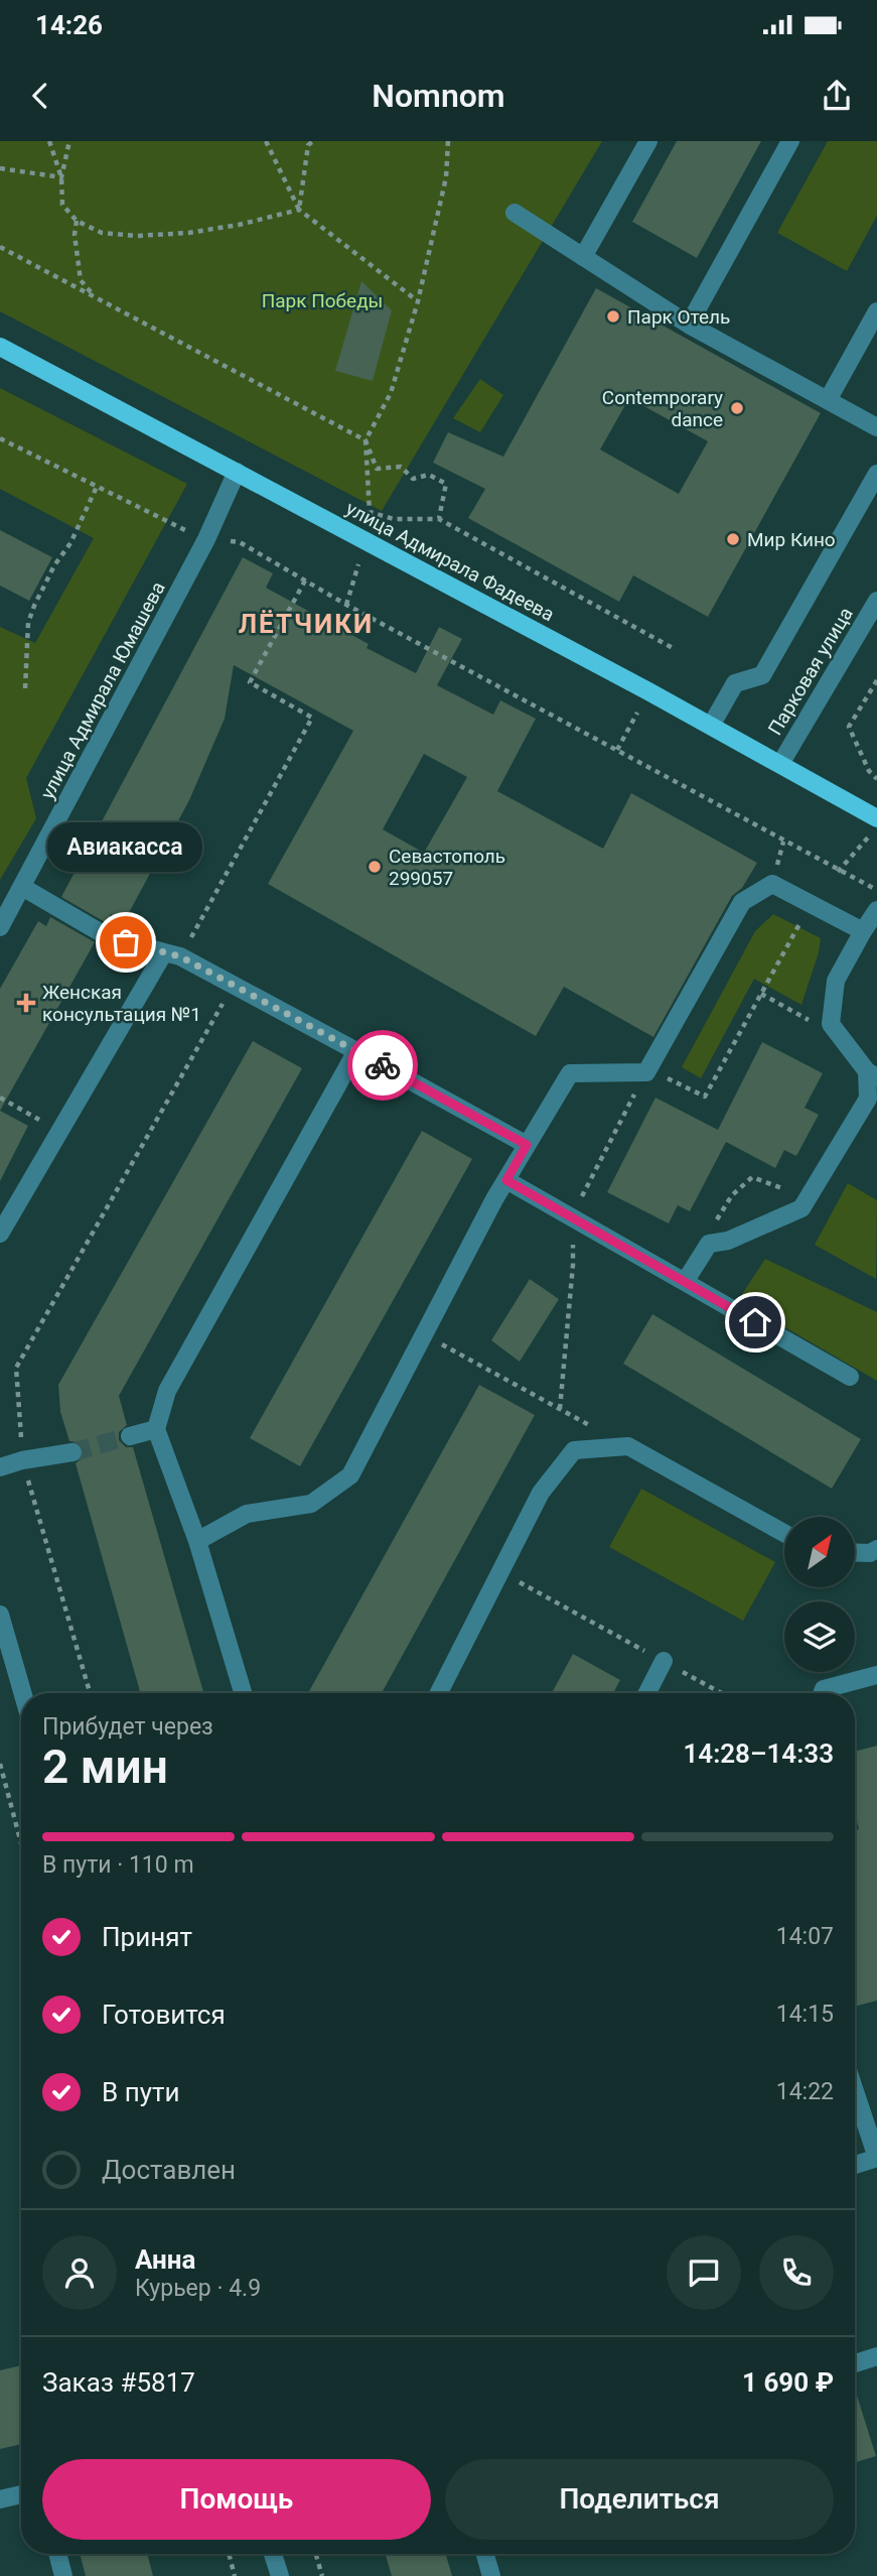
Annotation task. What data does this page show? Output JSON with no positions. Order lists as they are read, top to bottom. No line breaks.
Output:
{"streets":{"main road":["улица Адмирала Фадеева"],"street":["Парковая улица","улица Адмирала Юмашева"]},"crossings":[["улица Адмирала Фадеева","Парковая улица"],["улица Адмирала Фадеева","улица Адмирала Юмашева"]],"districts":["ЛЁТЧИКИ"],"parks":["Парк Победы"],"places":{"other":["Парк Отель","Contemporary dance","Мир Кино","Севастополь 299057","Авиакасса"],"health":["Женская консультация №1"]},"north":"top right","page":{"status":"14:26","header":"Nomnom","bubble":"Авиакасса","heading":["2 мин","Прибудет через","14:28–14:33"],"panel":["Анна","Курьер · 4.9","Заказ #5817","1 690 ₽"],"bar":"В пути · 110 m","list":[["Принят","14:07"],["Готовится","14:15"],["В пути","14:22"],"Доставлен"],"buttons":["Помощь","Поделиться"]}}
